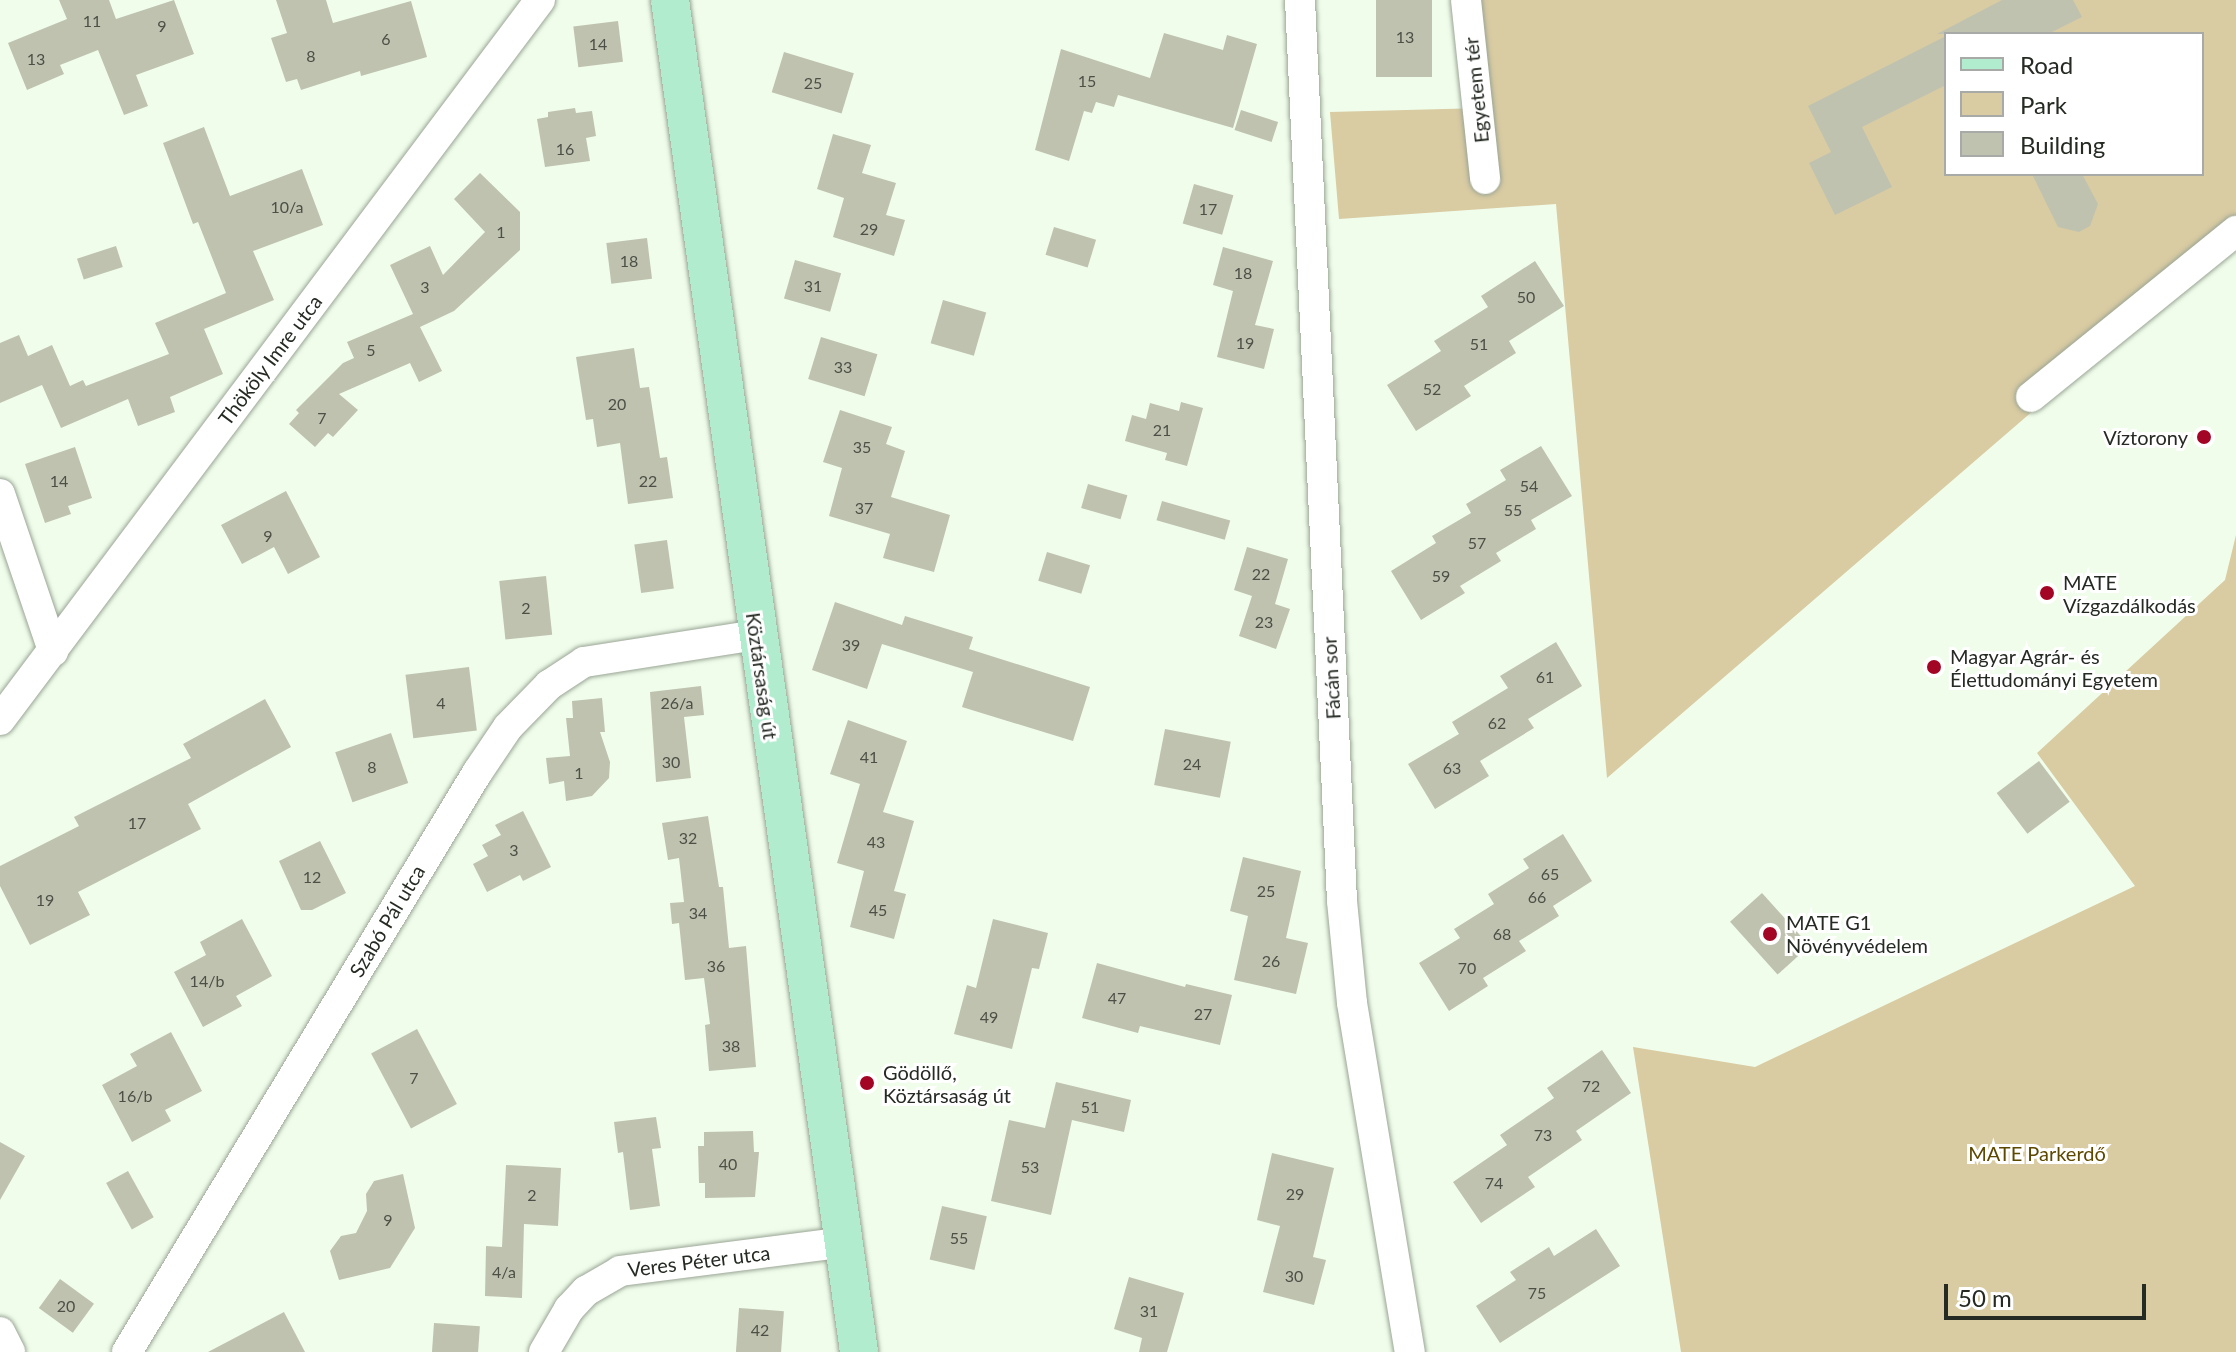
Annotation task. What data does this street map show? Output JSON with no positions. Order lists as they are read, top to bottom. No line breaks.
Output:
{"streets":{"main road":["Köztársaság út"],"street":["Egyetem tér","Thököly Imre utca","Fácán sor","Szabó Pál utca","Veres Péter utca"]},"crossings":[["Köztársaság út","Szabó Pál utca"],["Köztársaság út","Veres Péter utca"]],"parks":["MATE Parkerdő"],"places":["Víztorony","MATE Vízgazdálkodás","Magyar Agrár- és Élettudományi Egyetem","MATE G1 Növényvédelem","Gödöllő, Köztársaság út"],"house_numbers":["11","9","13","6","14","8","13","15","25","16","10/a","17","29","1","18","18","31","3","50","19","51","5","33","52","20","7","21","35","14","22","54","37","55","9","57","22","59","2","23","39","61","4","26/a","62","41","30","24","8","63","1","17","32","43","3","65","12","25","66","19","45","34","68","26","36","70","14/b","47","27","49","38","7","72","16/b","51","73","40","53","74","29","2","9","55","4/a","30","75","20","31","42"],"legend":["Road","Park","Building"],"scale_bar":"50 m"}
